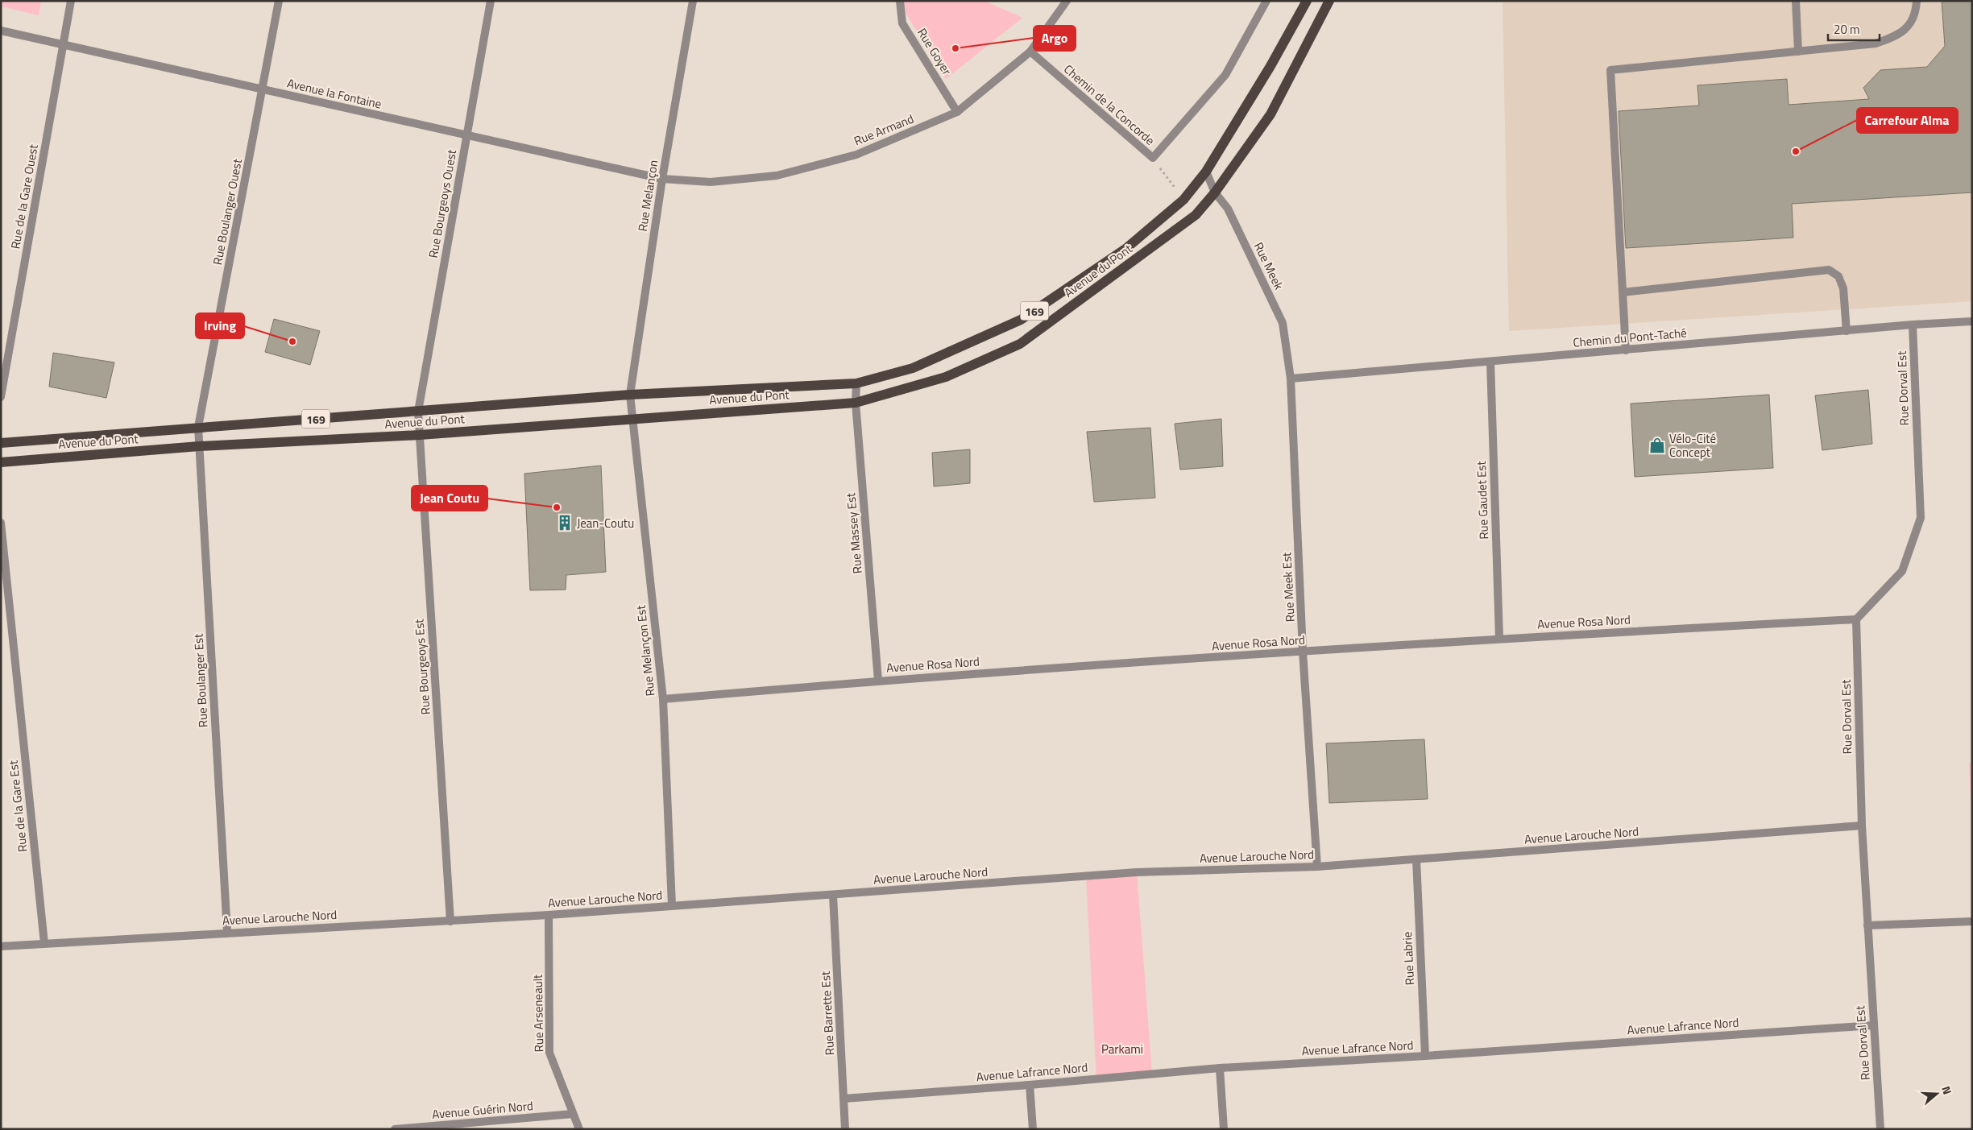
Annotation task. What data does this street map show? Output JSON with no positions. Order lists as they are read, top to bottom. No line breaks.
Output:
{"streets":{"main road":["Avenue du Pont","169"],"street":["Rue Goyer","Avenue la Fontaine","Chemin de la Concorde","Rue Armand","Rue Melançon","Rue de la Gare Ouest","Rue Bourgeoys Ouest","Rue Boulanger Ouest","Rue Meek","Chemin du Pont-Taché","Rue Dorval Est","Rue Gaudet Est","Rue Massey Est","Rue Meek Est","Avenue Rosa Nord","Rue Melançon Est","Rue Bourgeoys Est","Rue Boulanger Est","Rue de la Gare Est","Avenue Larouche Nord","Rue Labrie","Rue Arseneault","Rue Barrette Est","Avenue Lafrance Nord","Avenue Guérin Nord"]},"crossings":[["Rue Goyer","Rue Armand"],["Avenue la Fontaine","Rue Armand"],["Avenue la Fontaine","Rue Melançon"],["Avenue la Fontaine","Rue de la Gare Ouest"],["Avenue la Fontaine","Rue Bourgeoys Ouest"],["Avenue la Fontaine","Rue Boulanger Ouest"],["Chemin de la Concorde","Rue Armand"],["Rue Armand","Rue Melançon"],["Rue Melançon","Avenue du Pont"],["Rue Melançon","Rue Melançon Est"],["Rue Bourgeoys Ouest","Avenue du Pont"],["Rue Bourgeoys Ouest","Rue Bourgeoys Est"],["Rue Boulanger Ouest","Avenue du Pont"],["Rue Boulanger Ouest","Rue Boulanger Est"],["Rue Meek","Avenue du Pont"],["Rue Meek","Chemin du Pont-Taché"],["Rue Meek","Rue Meek Est"],["Avenue du Pont","Rue Massey Est"],["Avenue du Pont","Rue Melançon Est"],["Avenue du Pont","Rue Bourgeoys Est"],["Avenue du Pont","Rue Boulanger Est"],["Chemin du Pont-Taché","Rue Dorval Est"],["Chemin du Pont-Taché","Rue Gaudet Est"],["Chemin du Pont-Taché","Rue Meek Est"],["Rue Dorval Est","Avenue Rosa Nord"],["Rue Dorval Est","Avenue Larouche Nord"],["Rue Dorval Est","Avenue Lafrance Nord"],["Rue Gaudet Est","Avenue Rosa Nord"],["Rue Massey Est","Avenue Rosa Nord"],["Rue Meek Est","Avenue Rosa Nord"],["Rue Meek Est","Avenue Larouche Nord"],["Avenue Rosa Nord","Rue Melançon Est"],["Rue Melançon Est","Avenue Larouche Nord"],["Rue Bourgeoys Est","Avenue Larouche Nord"],["Rue Boulanger Est","Avenue Larouche Nord"],["Rue de la Gare Est","Avenue Larouche Nord"],["Avenue Larouche Nord","Rue Labrie"],["Avenue Larouche Nord","Rue Arseneault"],["Avenue Larouche Nord","Rue Barrette Est"],["Rue Labrie","Avenue Lafrance Nord"],["Rue Arseneault","Avenue Guérin Nord"],["Rue Barrette Est","Avenue Lafrance Nord"]],"parks":["Parkami"],"places":{"other":["Argo","Carrefour Alma","Irving","Jean Coutu"],"shop":["Vélo-Cité Concept"],"building":["Jean-Coutu"]},"scale_bar":"20 m","north":"right"}
